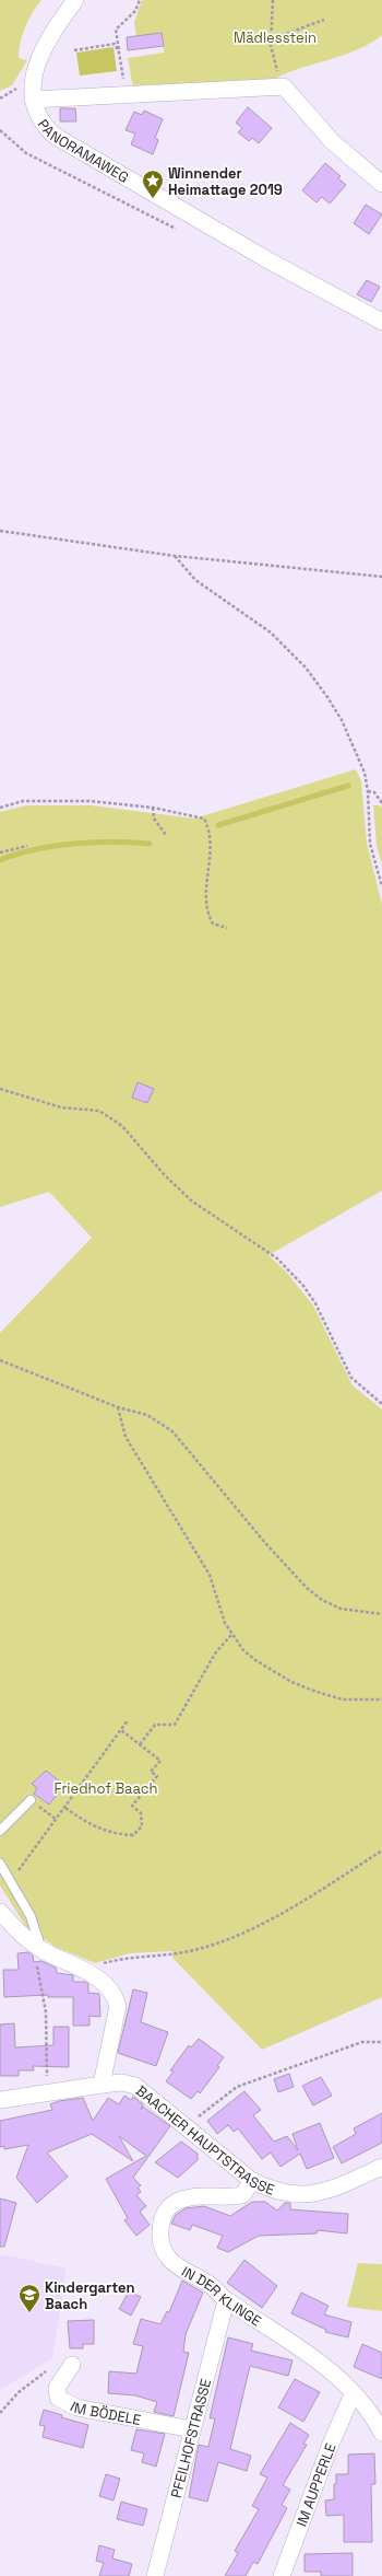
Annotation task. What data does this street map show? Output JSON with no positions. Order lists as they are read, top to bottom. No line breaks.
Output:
{"streets":{"street":["PANORAMAWEG","BAACHER HAUPTSTRASSE","IN DER KLINGE","IM BÖDELE","PFEILHOFSTRASSE","IM AUPPERLE"]},"crossings":[["BAACHER HAUPTSTRASSE","IN DER KLINGE"],["IN DER KLINGE","PFEILHOFSTRASSE"],["IN DER KLINGE","IM AUPPERLE"],["IM BÖDELE","PFEILHOFSTRASSE"]],"parks":["Mädlesstein","Friedhof Baach"],"places":{"place":["Winnender Heimattage 2019"],"school or university":["Kindergarten Baach"]}}
